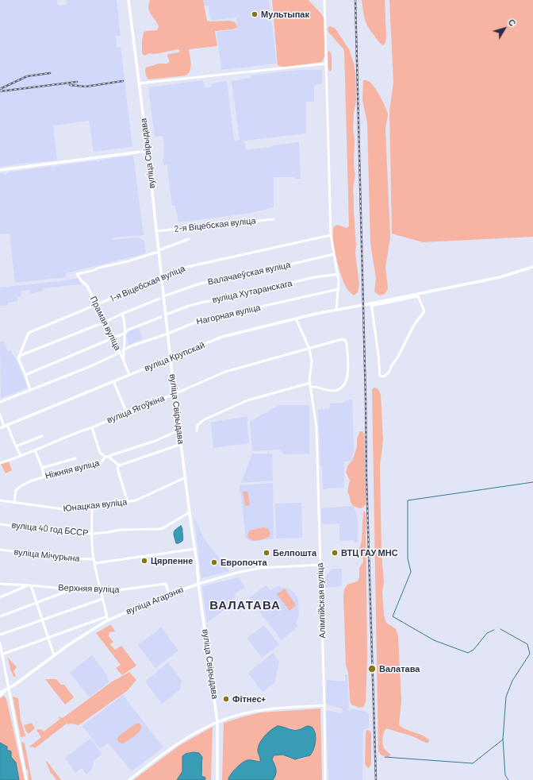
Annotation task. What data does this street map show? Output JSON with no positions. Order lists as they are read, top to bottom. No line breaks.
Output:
{"streets":{"main road":["вуліца Свірыдава","вуліца Крупскай","вуліца Агарэнкі"],"street":["2-я Віцебская вуліца","Валачаеўская вуліца","1-я Віцебская вуліца","вуліца Хутаранскага","Нагорная вуліца","Прамая вуліца","вуліца Ягоўкіна","Ніжняя вуліца","Юнацкая вуліца","вуліца 40 год БССР","вуліца Мічурына","Верхняя вуліца","Алімпійская вуліца"]},"crossings":[["вуліца Свірыдава","2-я Віцебская вуліца"],["вуліца Свірыдава","1-я Віцебская вуліца"],["вуліца Свірыдава","Нагорная вуліца"],["вуліца Свірыдава","вуліца Крупскай"],["вуліца Свірыдава","вуліца Ягоўкіна"],["вуліца Свірыдава","Юнацкая вуліца"],["вуліца Свірыдава","вуліца 40 год БССР"],["вуліца Свірыдава","вуліца Агарэнкі"],["2-я Віцебская вуліца","Прамая вуліца"],["1-я Віцебская вуліца","Прамая вуліца"],["Прамая вуліца","вуліца Крупскай"],["вуліца Ягоўкіна","Алімпійская вуліца"],["Ніжняя вуліца","Юнацкая вуліца"],["Верхняя вуліца","вуліца Агарэнкі"],["вуліца Агарэнкі","Алімпійская вуліца"]],"districts":["ВАЛАТАВА"],"places":["Мультыпак","Белпошта","ВТЦ ГАУ МНС","Цярпенне","Европочта","Валатава","Фітнес+"],"north":"top right"}
